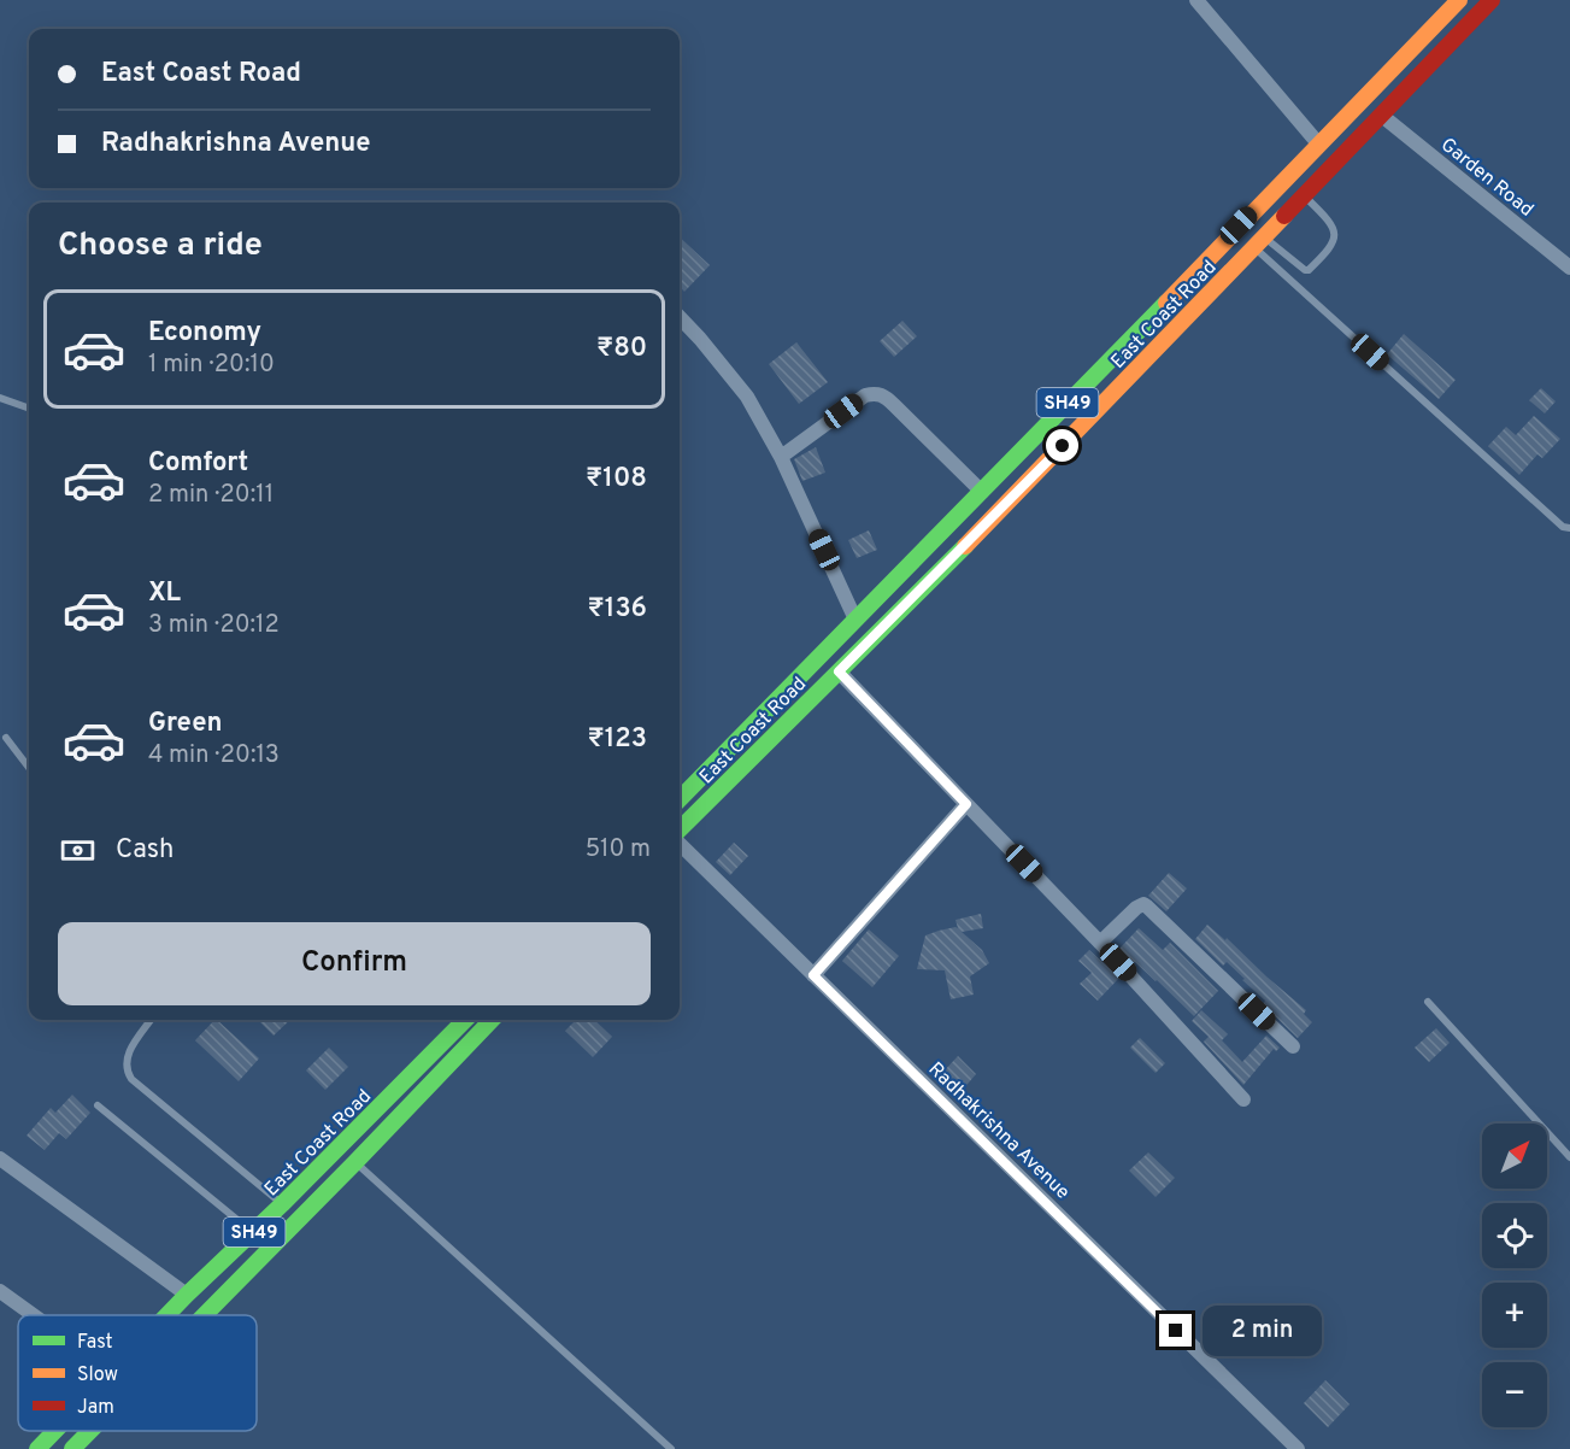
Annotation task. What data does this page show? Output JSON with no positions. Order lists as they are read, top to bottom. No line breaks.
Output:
{"streets":{"main road":["East Coast Road","SH49"],"street":["Garden Road","Radhakrishna Avenue"]},"crossings":[["Garden Road","East Coast Road"]],"legend":["Fast","Slow","Jam"],"north":"top right","page":{"banner":["East Coast Road","Radhakrishna Avenue"],"heading":"Choose a ride","list":[{"name":"Economy","note":"1 min · 20:10","value":"₹80"},{"name":"Comfort","note":"2 min · 20:11","value":"₹108"},{"name":"XL","note":"3 min · 20:12","value":"₹136"},{"name":"Green","note":"4 min · 20:13","value":"₹123"}],"pay":["Cash","510 m"],"buttons":"Confirm","map_buttons":["+","−"],"bubble":"2 min"}}
